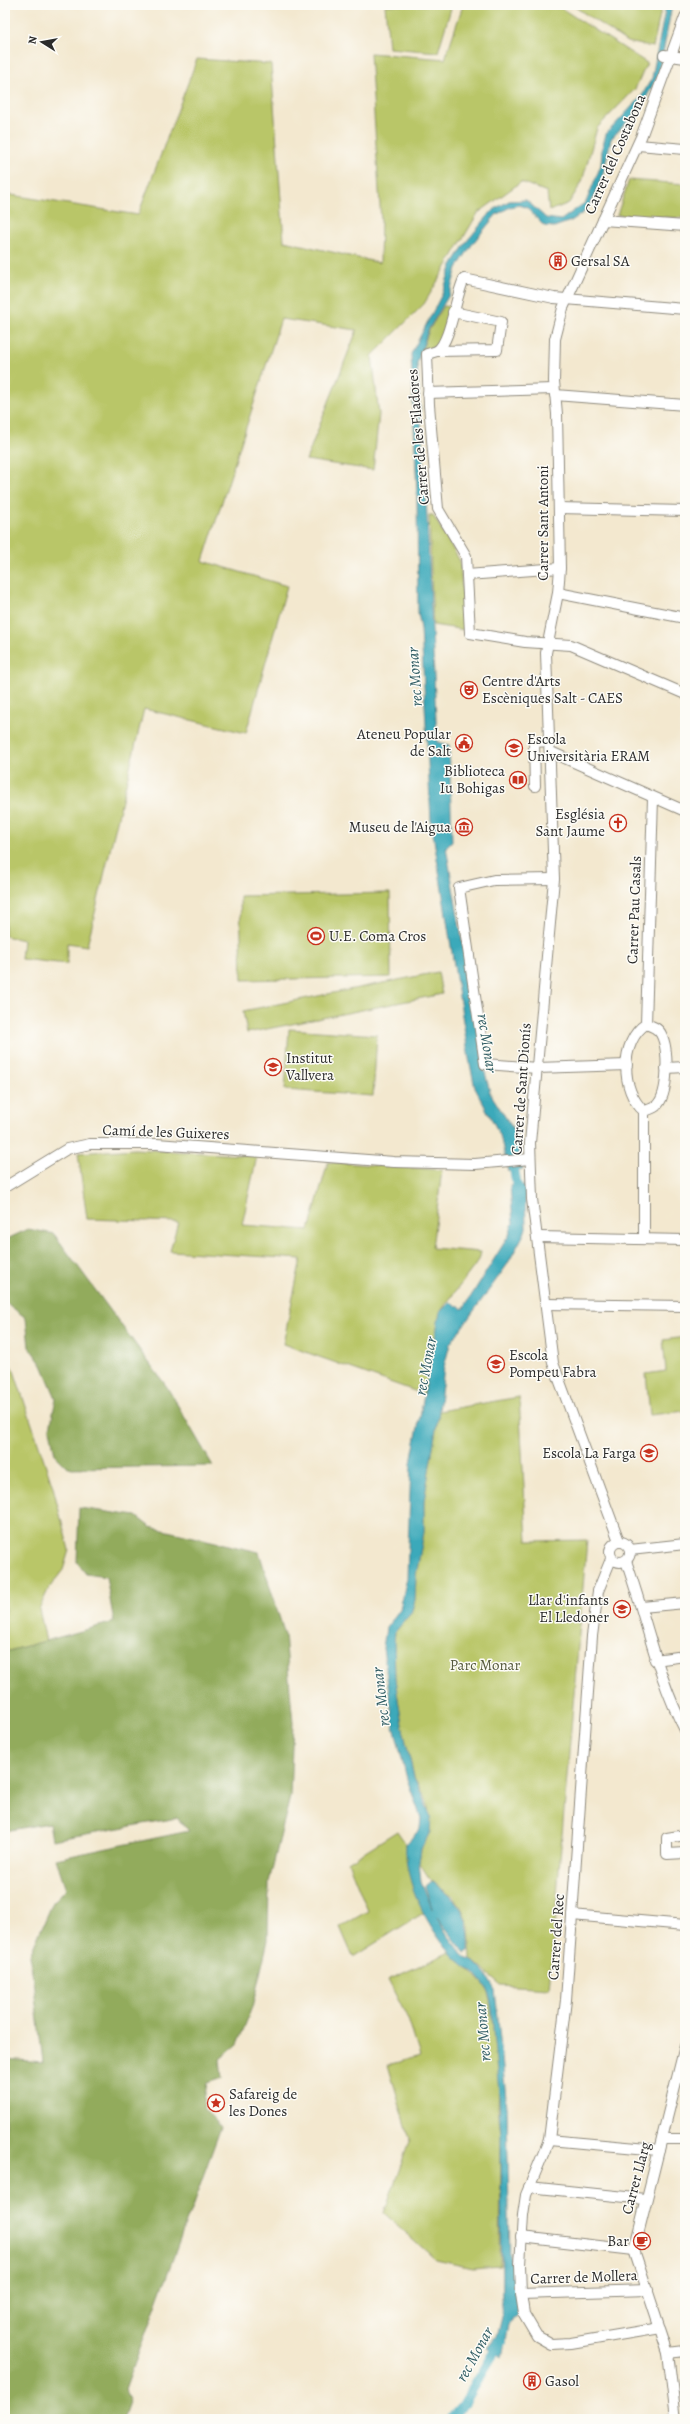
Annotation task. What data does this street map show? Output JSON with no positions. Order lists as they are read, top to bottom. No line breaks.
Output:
{"streets":{"street":["Carrer del Costabona","Carrer de les Filadores","Carrer Sant Antoni","Carrer Pau Casals","Carrer de Sant Dionís","Camí de les Guixeres","Carrer del Rec","Carrer Llarg","Carrer de Mollera"]},"crossings":[["Carrer del Costabona","Carrer Sant Antoni"],["Carrer de les Filadores","Carrer Sant Antoni"],["Carrer Sant Antoni","Carrer de Sant Dionís"],["Carrer de Sant Dionís","Camí de les Guixeres"],["Carrer de Sant Dionís","Carrer del Rec"],["Carrer del Rec","Carrer de Mollera"]],"water":["rec Monar"],"parks":["Parc Monar"],"places":{"building":["Gersal SA","Gasol"],"theatre":["Centre d'Arts Escèniques Salt - CAES"],"public building":["Ateneu Popular de Salt"],"school or university":["Escola Universitària ERAM","Institut Vallvera","Escola Pompeu Fabra","Escola La Farga","Llar d'infants El Lledoner"],"library":["Biblioteca Iu Bohigas"],"church":["Església Sant Jaume"],"museum":["Museu de l'Aigua"],"sports":["U.E. Coma Cros"],"place":["Safareig de les Dones"],"cafe":["Bar"]},"north":"left"}
